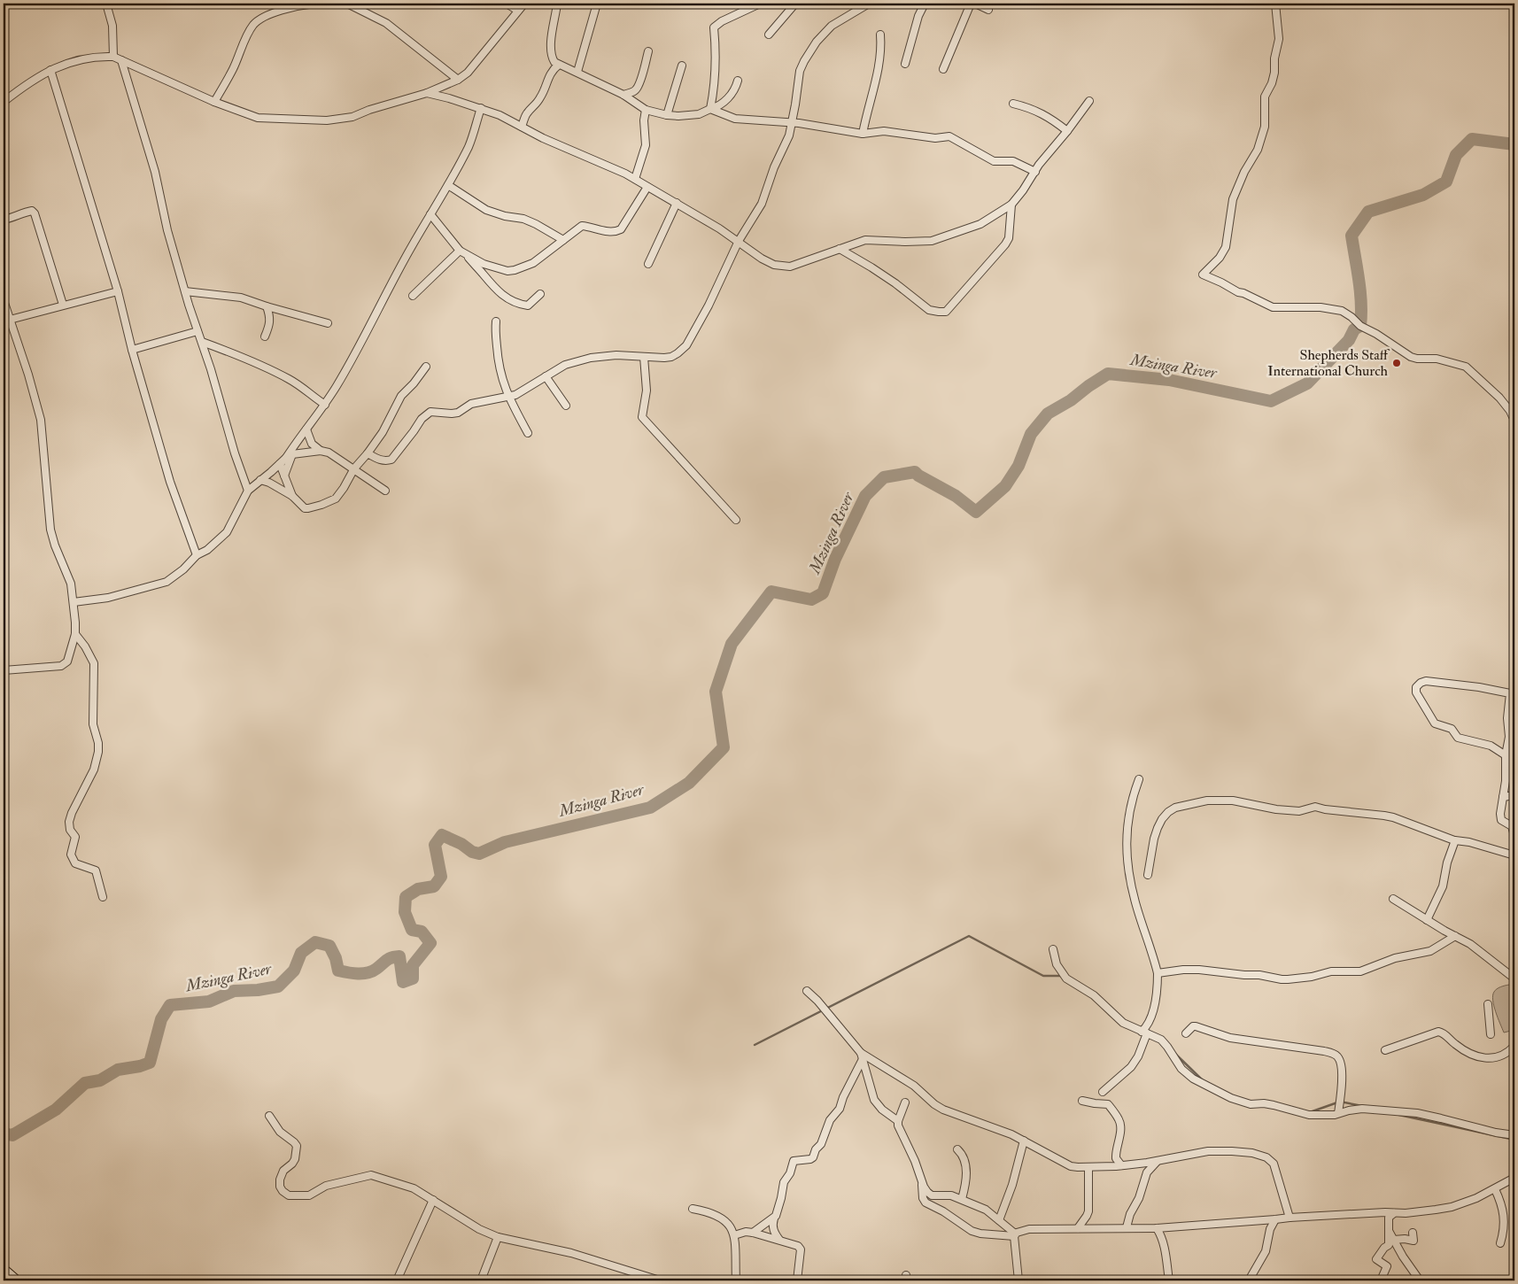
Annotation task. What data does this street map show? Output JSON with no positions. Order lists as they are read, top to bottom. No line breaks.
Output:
{"water":["Mzinga River"],"places":["Shepherds Staff International Church"]}
